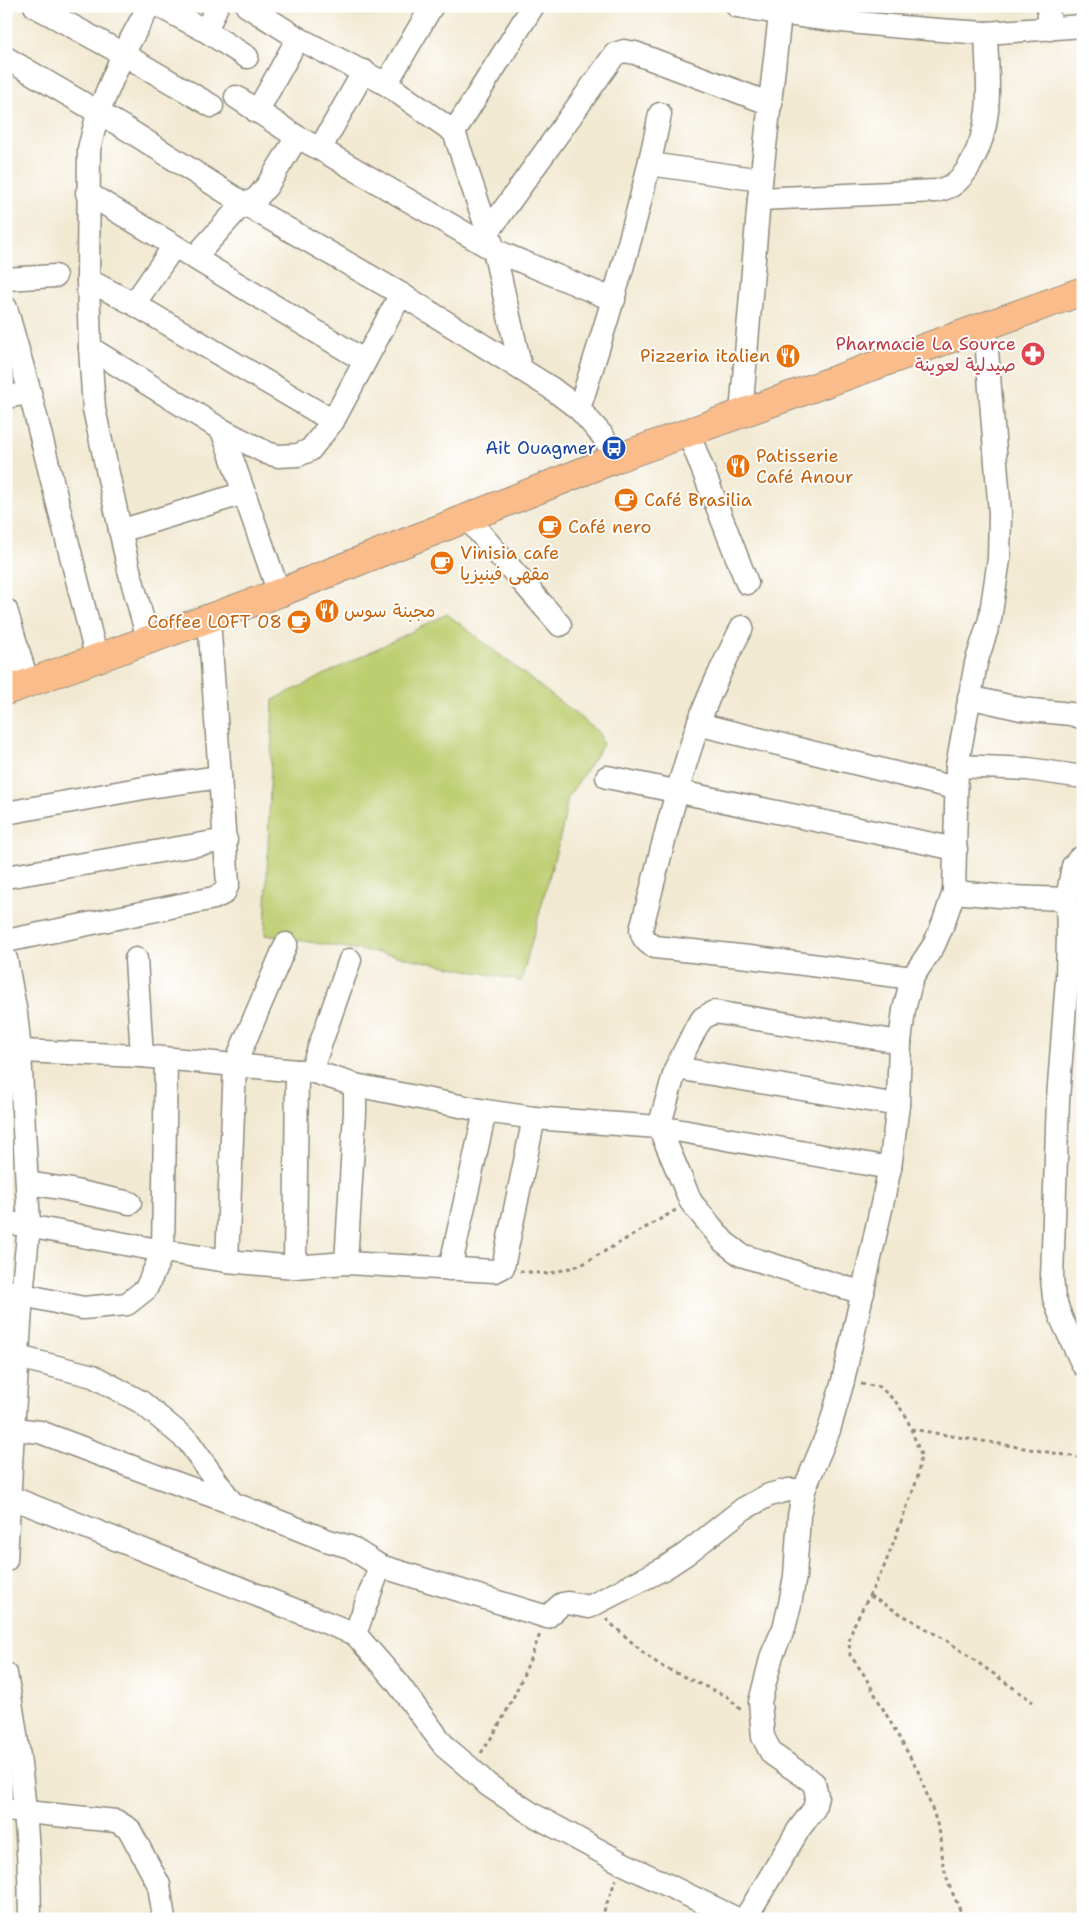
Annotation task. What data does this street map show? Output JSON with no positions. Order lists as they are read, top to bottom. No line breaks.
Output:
{"places":{"pharmacy":["Pharmacie La Source صيدلية لعوينة"],"restaurant":["Pizzeria italien","Patisserie Café Anour","مجبنة سوس"],"bus stop":["Ait Ouagmer"],"cafe":["Café Brasilia","Café nero","Vinisia cafe مقهى فينيزيا","Coffee LOFT 08"]}}
